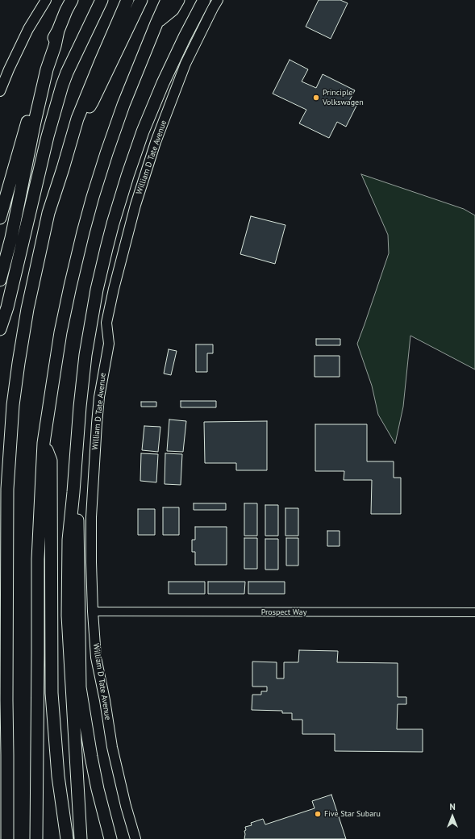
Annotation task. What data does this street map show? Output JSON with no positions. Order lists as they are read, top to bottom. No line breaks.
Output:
{"streets":{"main road":["William D Tate Avenue"],"street":["Prospect Way"]},"crossings":[["William D Tate Avenue","Prospect Way"]],"places":["Principle Volkswagen","Five Star Subaru"],"north":"top"}
